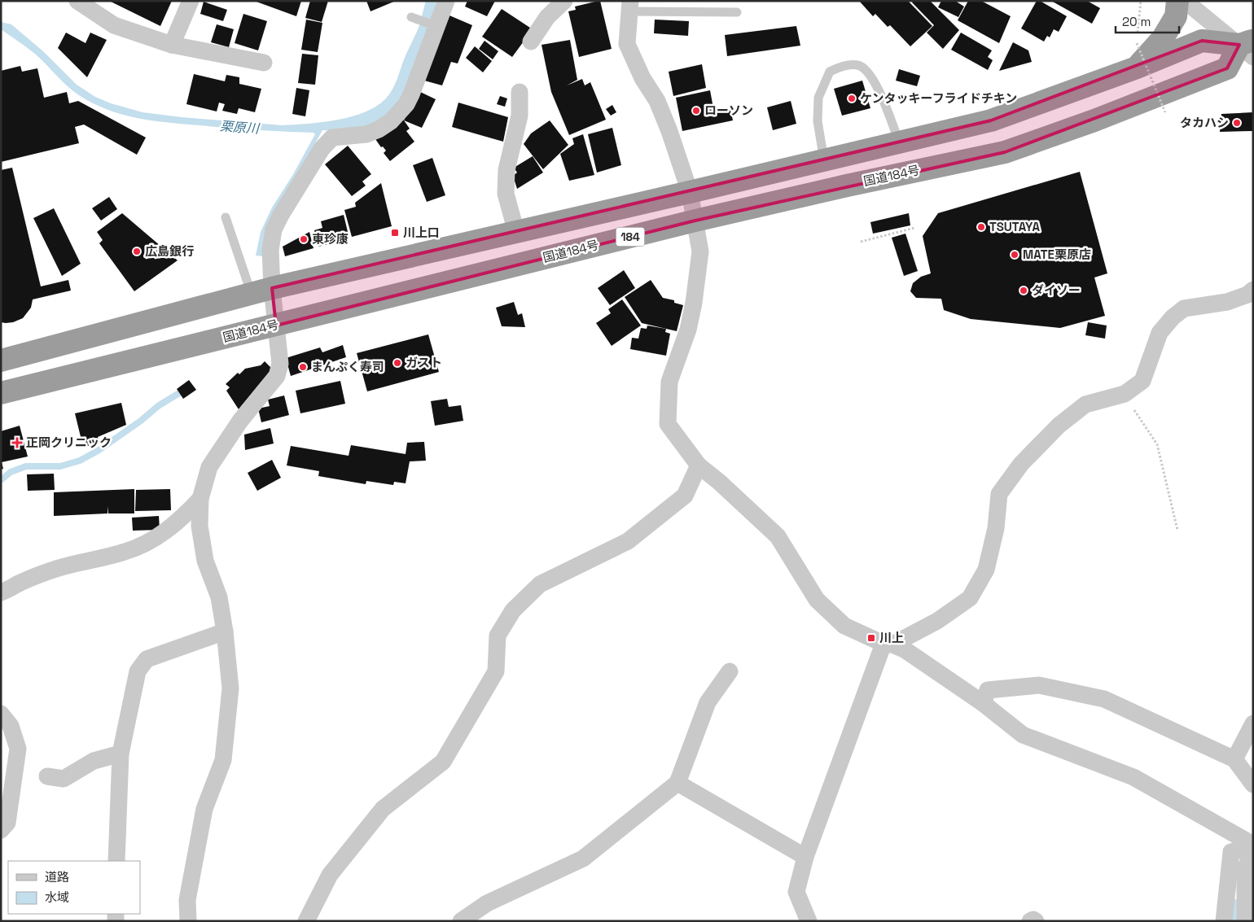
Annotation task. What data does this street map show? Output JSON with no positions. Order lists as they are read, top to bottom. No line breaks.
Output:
{"streets":{"highway":["国道184号","184"]},"crossings":[["国道184号","184"]],"water":["栗原川"],"places":{"other":["ケンタッキーフライドチキン","ローソン","タカハシ","TSUTAYA","東珍康","広島銀行","MATE栗原店","ダイソー","ガスト","まんぷく寿司"],"transit":["川上口","川上"],"health":["正岡クリニック"]},"legend":["道路","水域"],"scale_bar":"20 m"}
